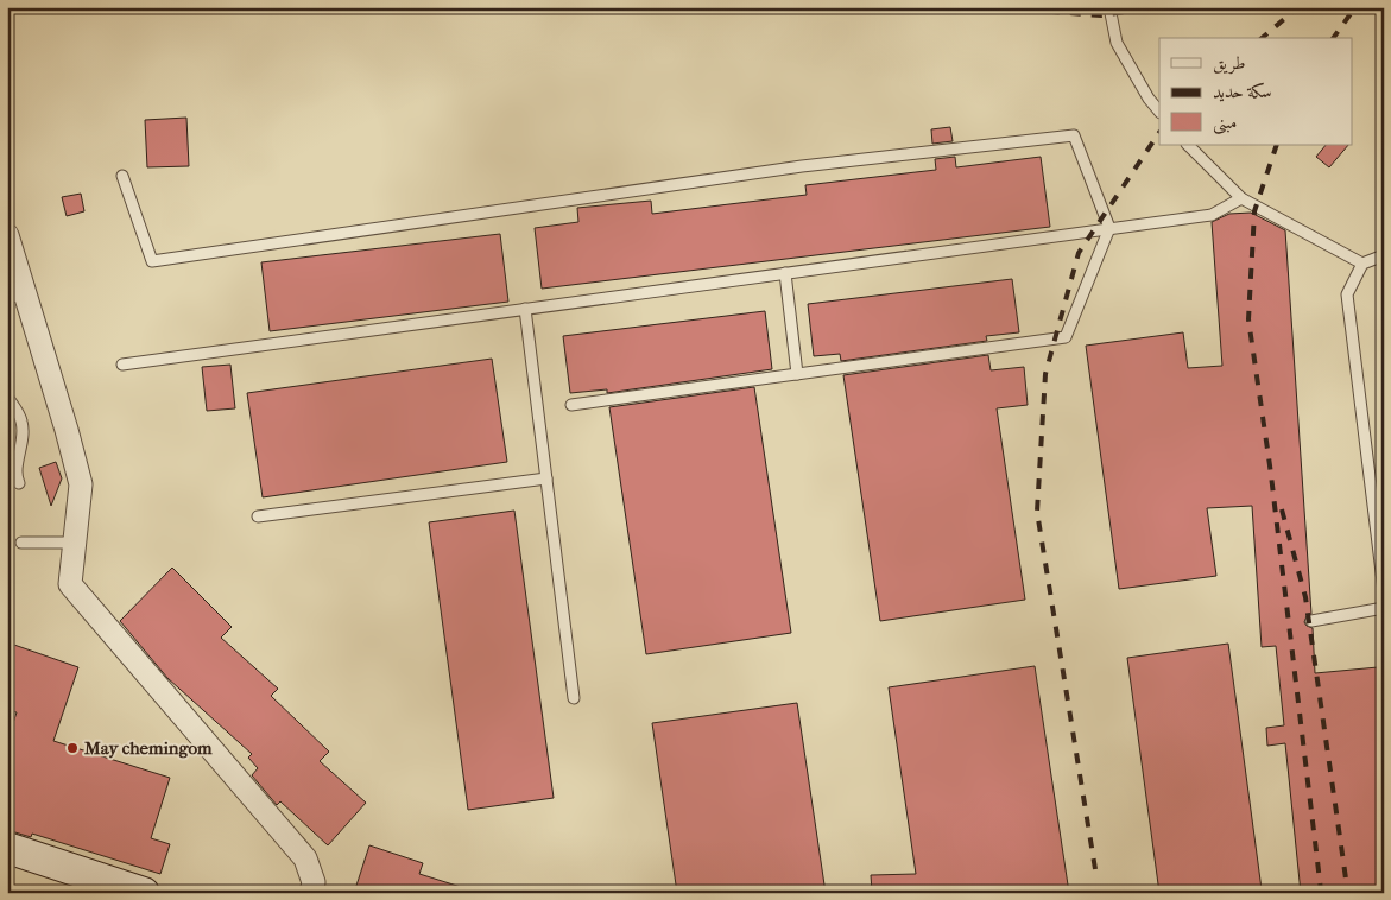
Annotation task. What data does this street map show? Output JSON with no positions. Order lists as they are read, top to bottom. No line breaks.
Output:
{"places":["May chemingom"],"legend":["طريق","سكة حديد","مبنى"]}
